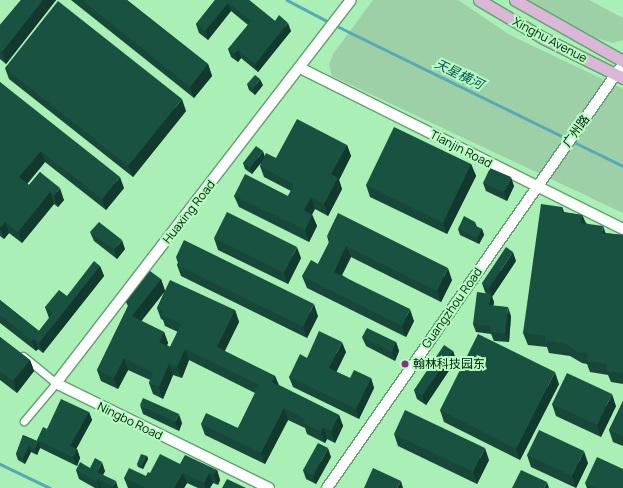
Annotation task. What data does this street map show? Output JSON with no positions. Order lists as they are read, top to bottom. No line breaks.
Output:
{"streets":{"main road":["Xinghu Avenue"],"street":["广州路","Tianjin Road","Huaxing Road","Guangzhou Road","Ningbo Road"]},"crossings":[["Xinghu Avenue","广州路"],["广州路","Tianjin Road"],["广州路","Guangzhou Road"],["Tianjin Road","Huaxing Road"],["Tianjin Road","Guangzhou Road"],["Huaxing Road","Ningbo Road"]],"water":["天星横河"],"places":["翰林科技园东"]}
